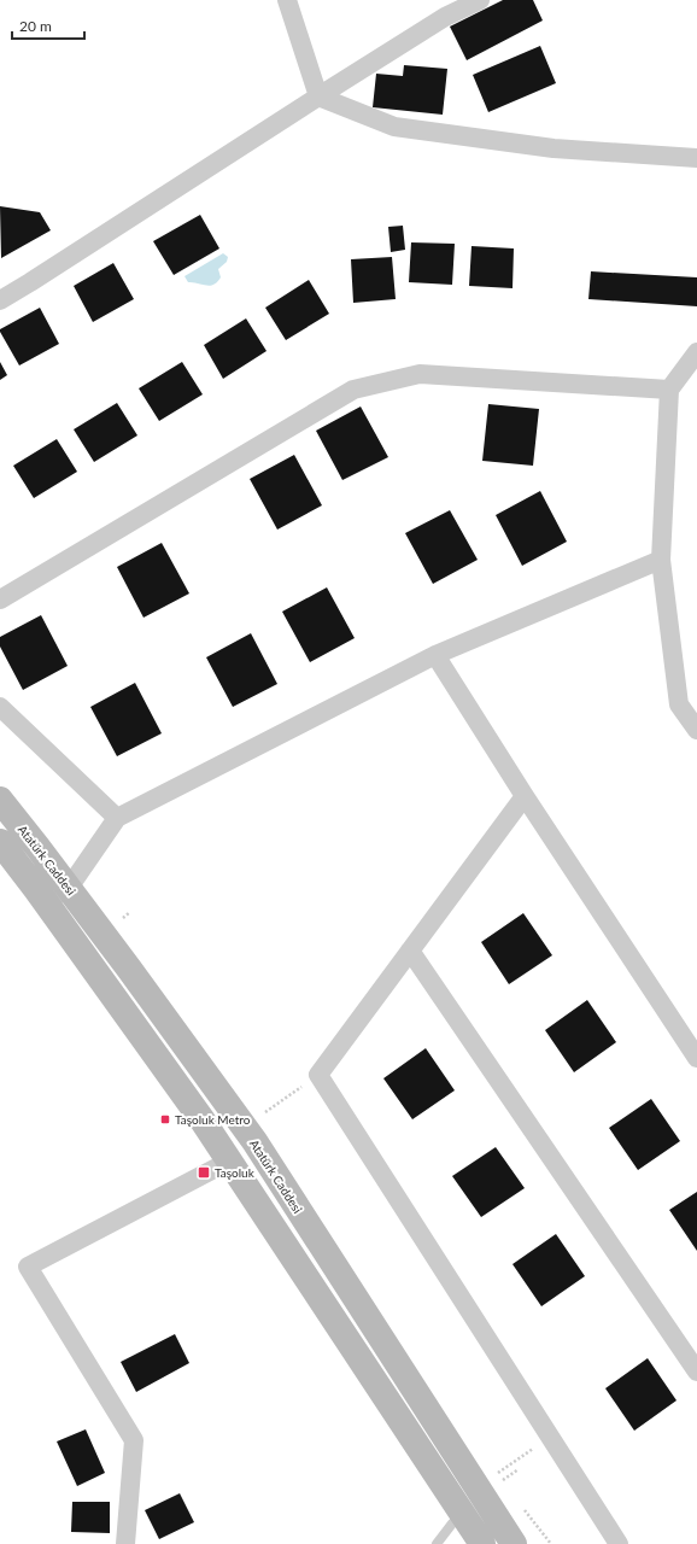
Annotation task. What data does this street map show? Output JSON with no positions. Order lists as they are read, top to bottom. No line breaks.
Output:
{"streets":{"main road":["Atatürk Caddesi"]},"places":{"transit":["Taşoluk Metro","Taşoluk"]},"scale_bar":"20 m"}
